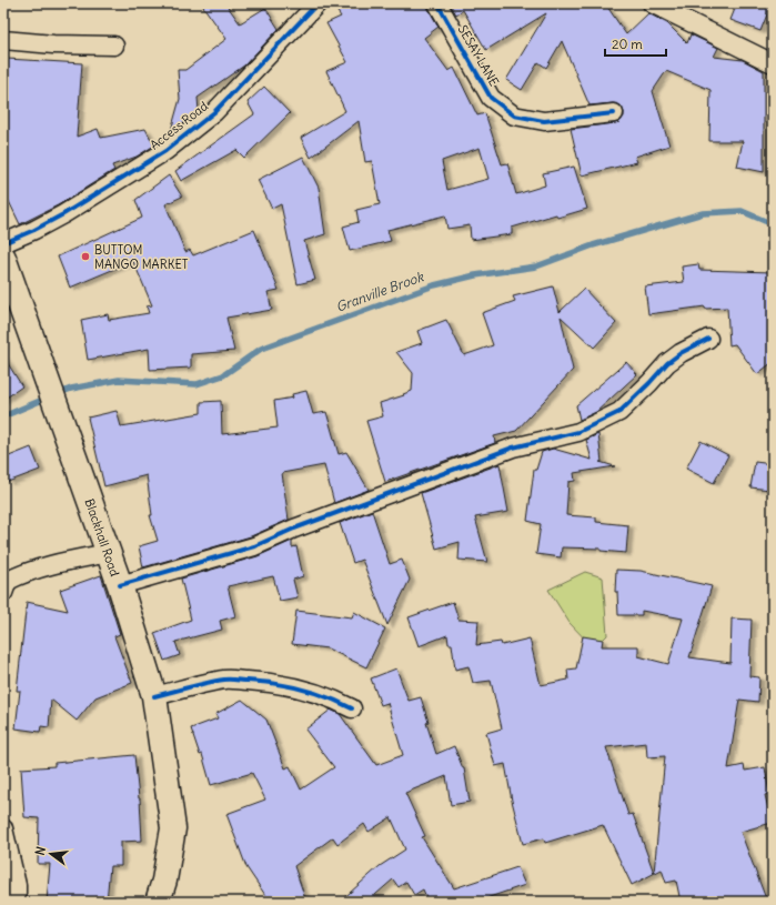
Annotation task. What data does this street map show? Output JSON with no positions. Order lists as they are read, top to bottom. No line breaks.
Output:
{"streets":{"main road":["Blackhall Road"],"street":["SESAY LANE","Access Road"]},"water":["Granville Brook"],"places":["BUTTOM MANGO MARKET"],"scale_bar":"20 m","north":"left"}
